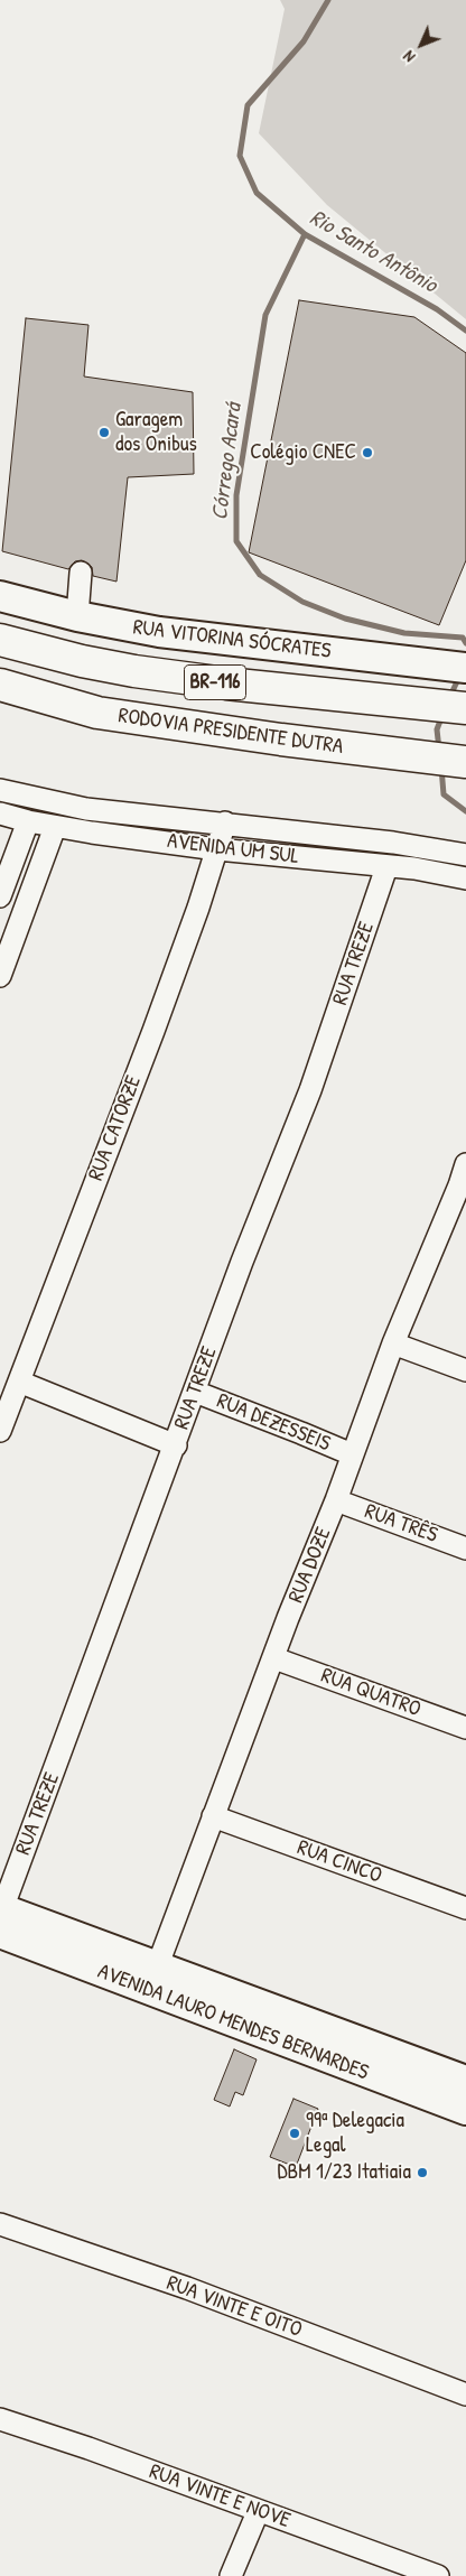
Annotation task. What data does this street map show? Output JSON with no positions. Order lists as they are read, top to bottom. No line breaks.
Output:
{"streets":{"highway":["BR-116","RODOVIA PRESIDENTE DUTRA"],"street":["RUA VITORINA SÓCRATES","AVENIDA UM SUL","RUA TREZE","RUA CATORZE","RUA DEZESSEIS","RUA TRÊS","RUA DOZE","RUA QUATRO","RUA CINCO","AVENIDA LAURO MENDES BERNARDES","RUA VINTE E OITO","RUA VINTE E NOVE"]},"crossings":[["AVENIDA UM SUL","RUA TREZE"],["AVENIDA UM SUL","RUA CATORZE"],["RUA TREZE","RUA DEZESSEIS"],["RUA TREZE","AVENIDA LAURO MENDES BERNARDES"],["RUA DEZESSEIS","RUA DOZE"],["RUA TRÊS","RUA DOZE"],["RUA DOZE","RUA QUATRO"],["RUA DOZE","RUA CINCO"],["RUA DOZE","AVENIDA LAURO MENDES BERNARDES"]],"water":["Rio Santo Antônio","Córrego Acará"],"places":["Garagem dos Onibus","Colégio CNEC","99ª Delegacia Legal","DBM 1/23 Itatiaia"],"north":"bottom left"}
